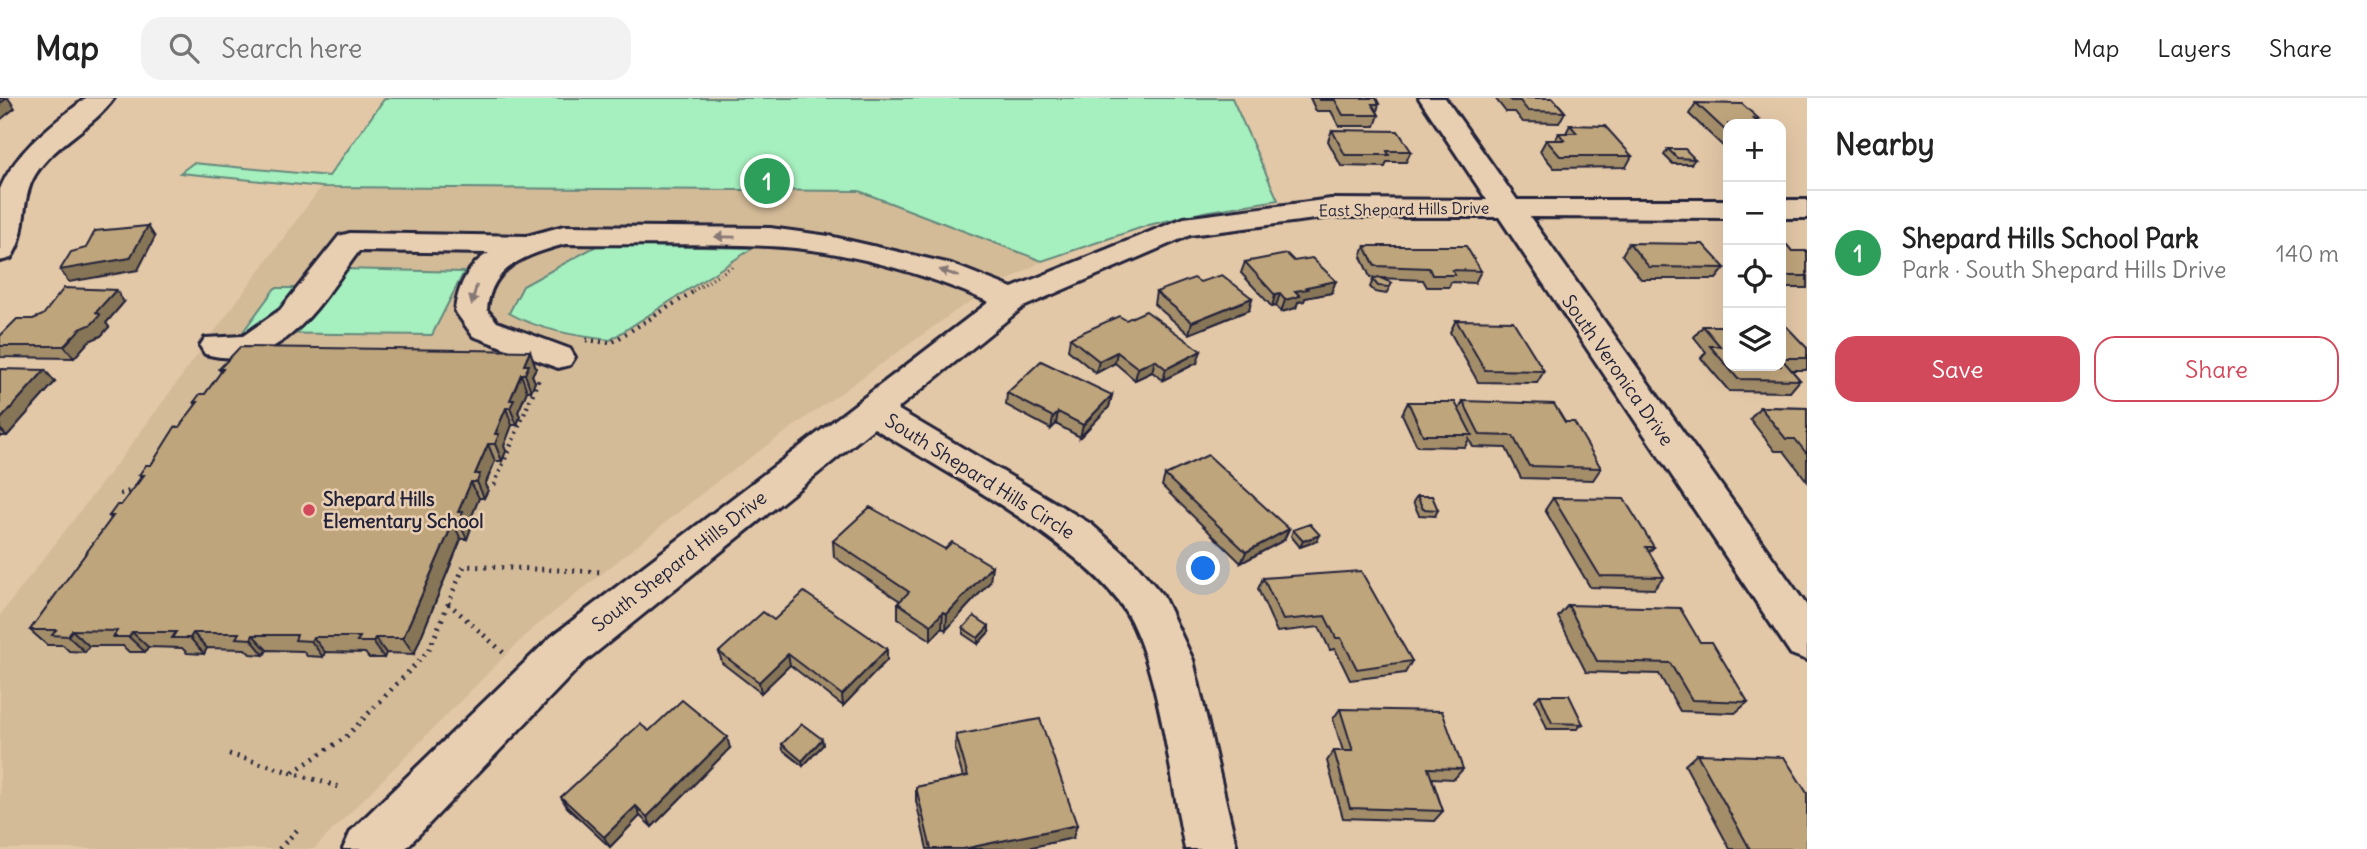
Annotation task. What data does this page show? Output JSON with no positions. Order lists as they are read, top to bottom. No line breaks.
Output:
{"streets":{"street":["East Shepard Hills Drive","South Veronica Drive","South Shepard Hills Circle","South Shepard Hills Drive"]},"crossings":[["East Shepard Hills Drive","South Veronica Drive"],["East Shepard Hills Drive","South Shepard Hills Drive"],["South Shepard Hills Circle","South Shepard Hills Drive"]],"places":["Shepard Hills Elementary School"],"page":{"header":"Map","search":"Search here","nav":["Map","Layers","Share"],"heading":"Nearby","map_buttons":["+","−"],"pins":"1","list":[{"mark":"1","name":"Shepard Hills School Park","note":"Park · South Shepard Hills Drive","value":"140 m"}],"buttons":["Save","Share"]}}
